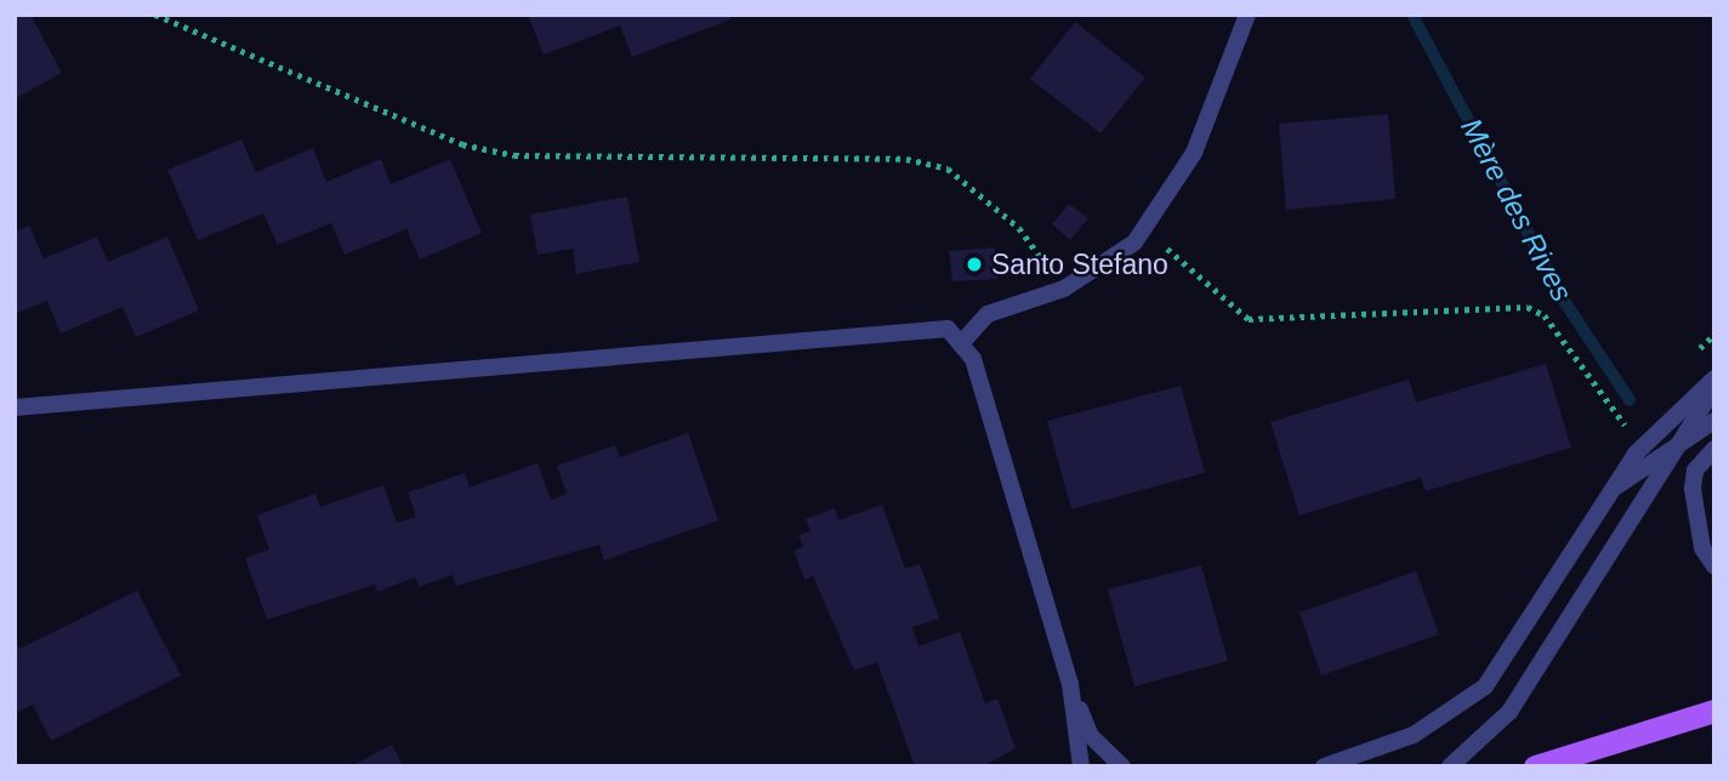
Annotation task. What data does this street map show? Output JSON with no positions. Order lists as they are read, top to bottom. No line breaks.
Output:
{"water":["Mère des Rives"],"places":["Santo Stefano"]}
